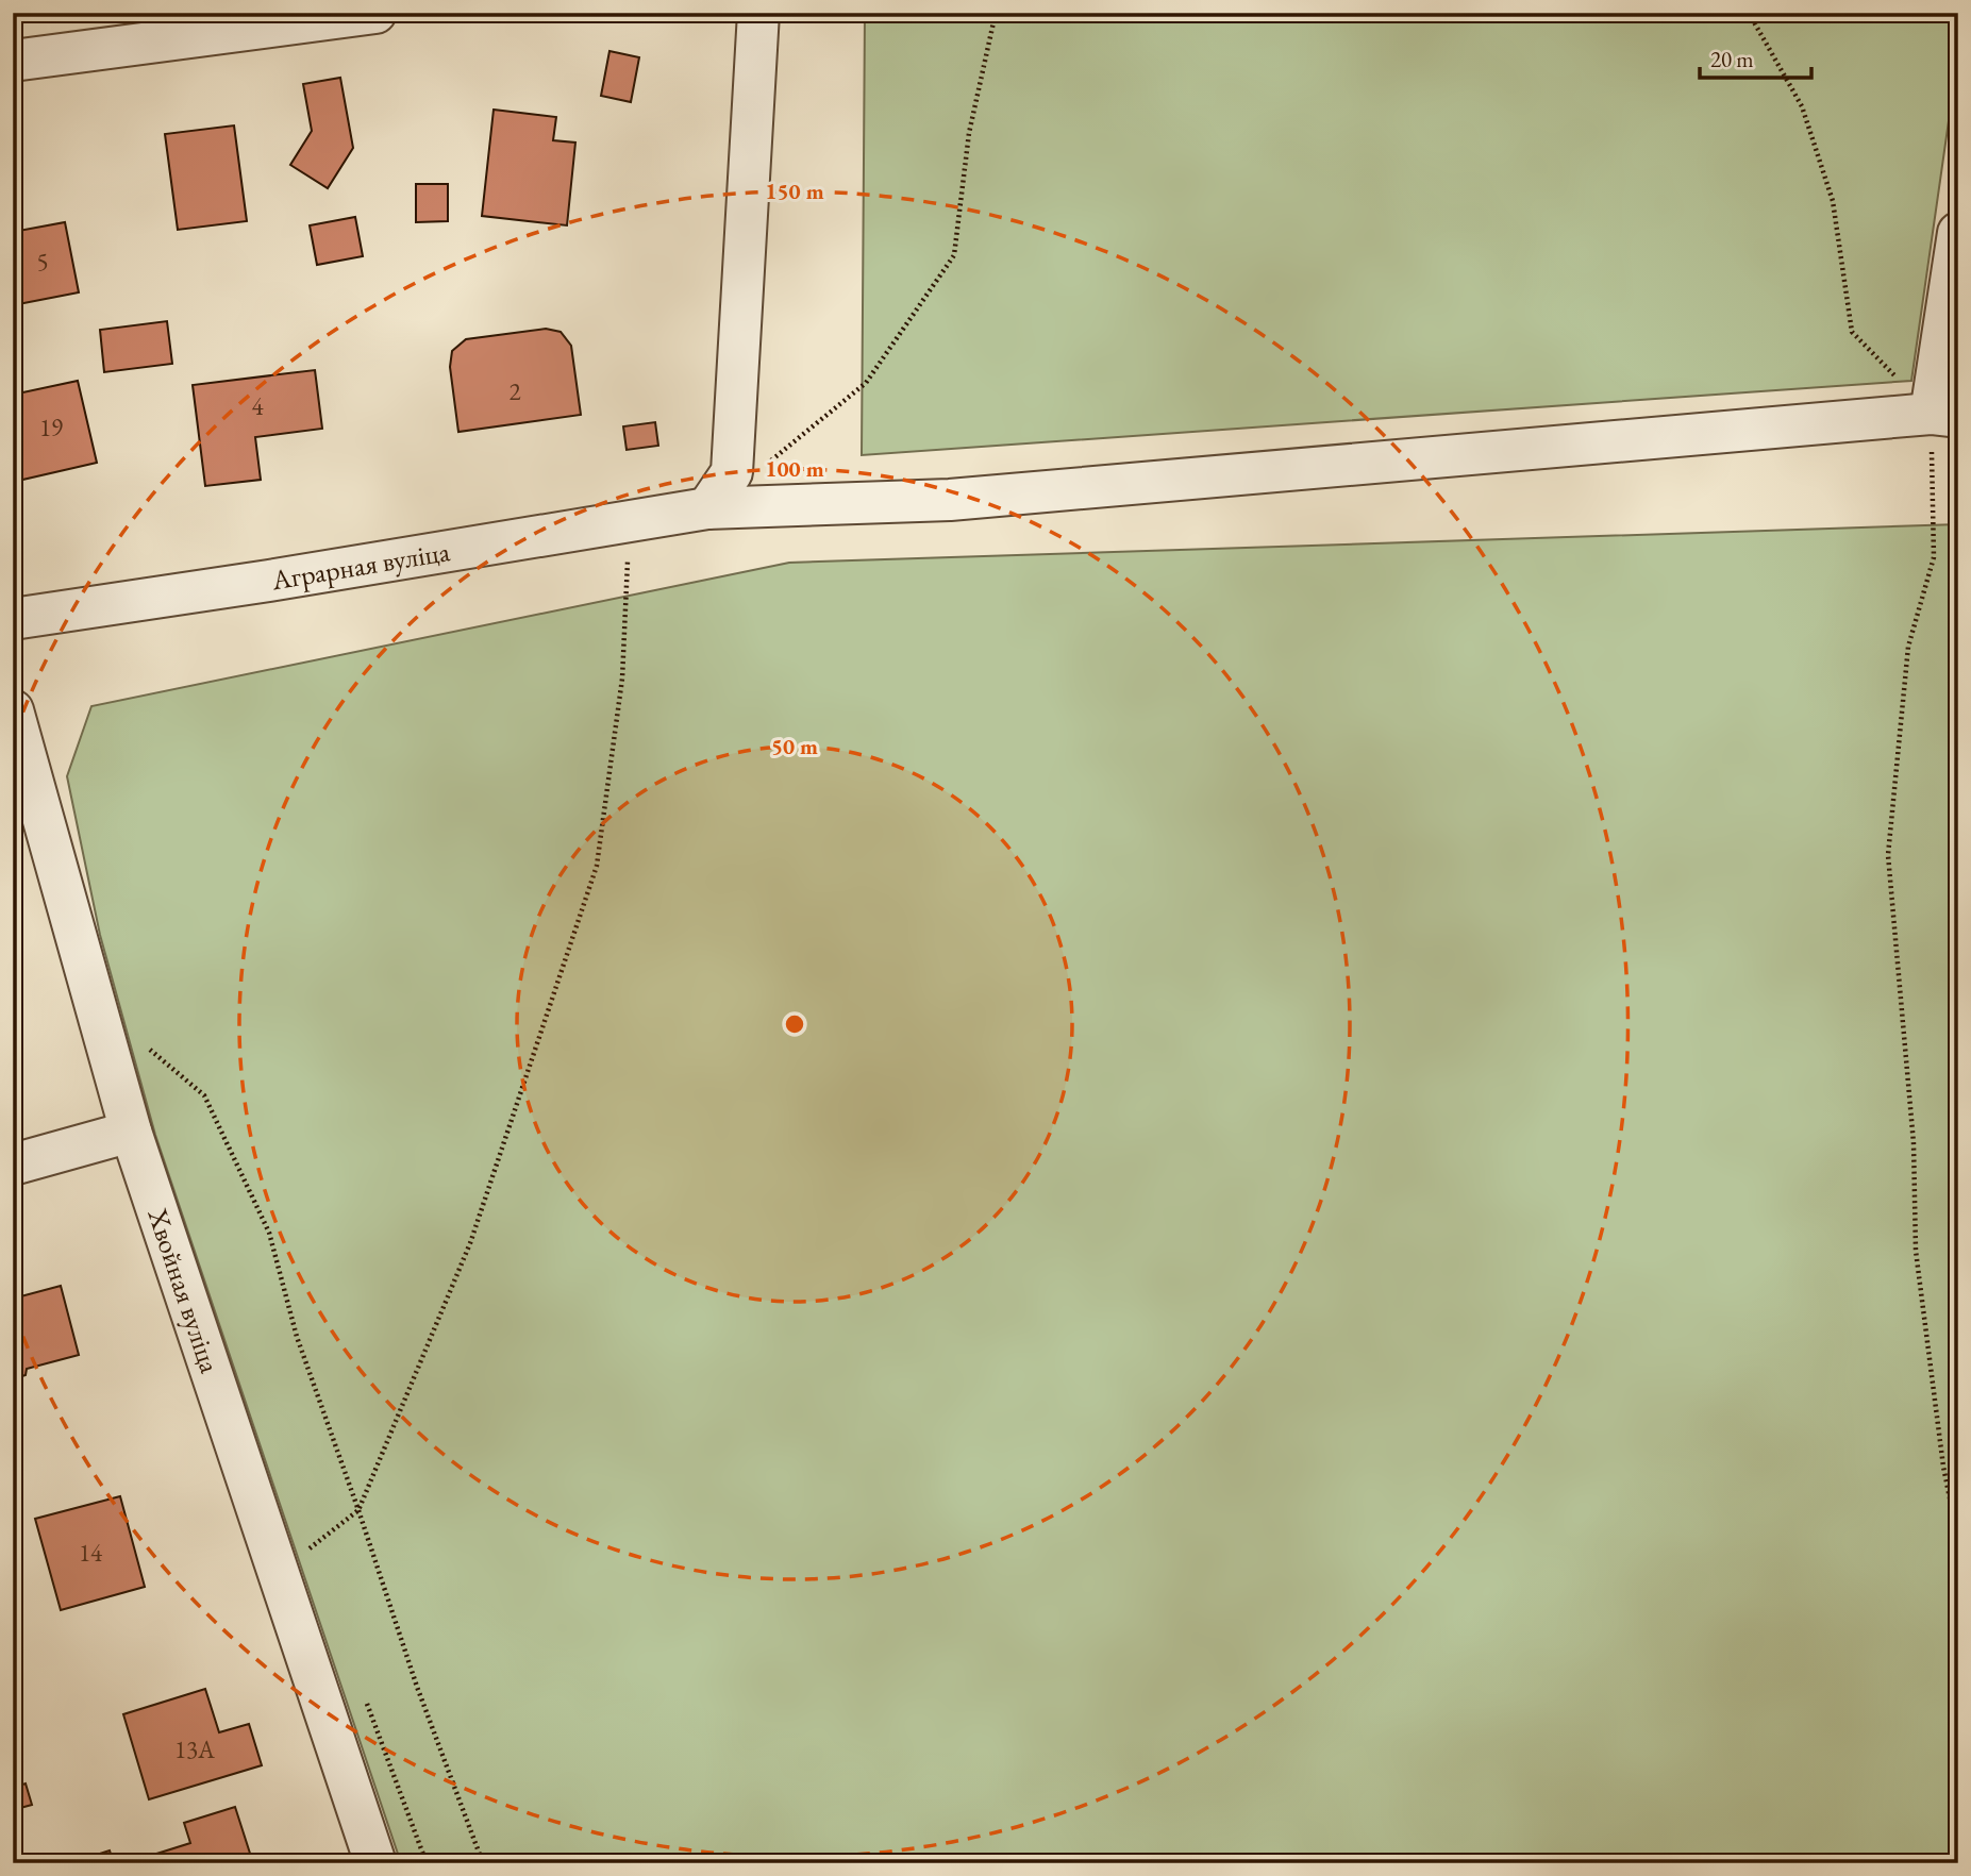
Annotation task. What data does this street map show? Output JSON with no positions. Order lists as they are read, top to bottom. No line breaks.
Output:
{"streets":{"street":["Аграрная вуліца","Хвойная вуліца"]},"house_numbers":["5","2","4","19","14","13А"],"scale_bar":"20 m","rings":["150 m","100 m","50 m"]}
